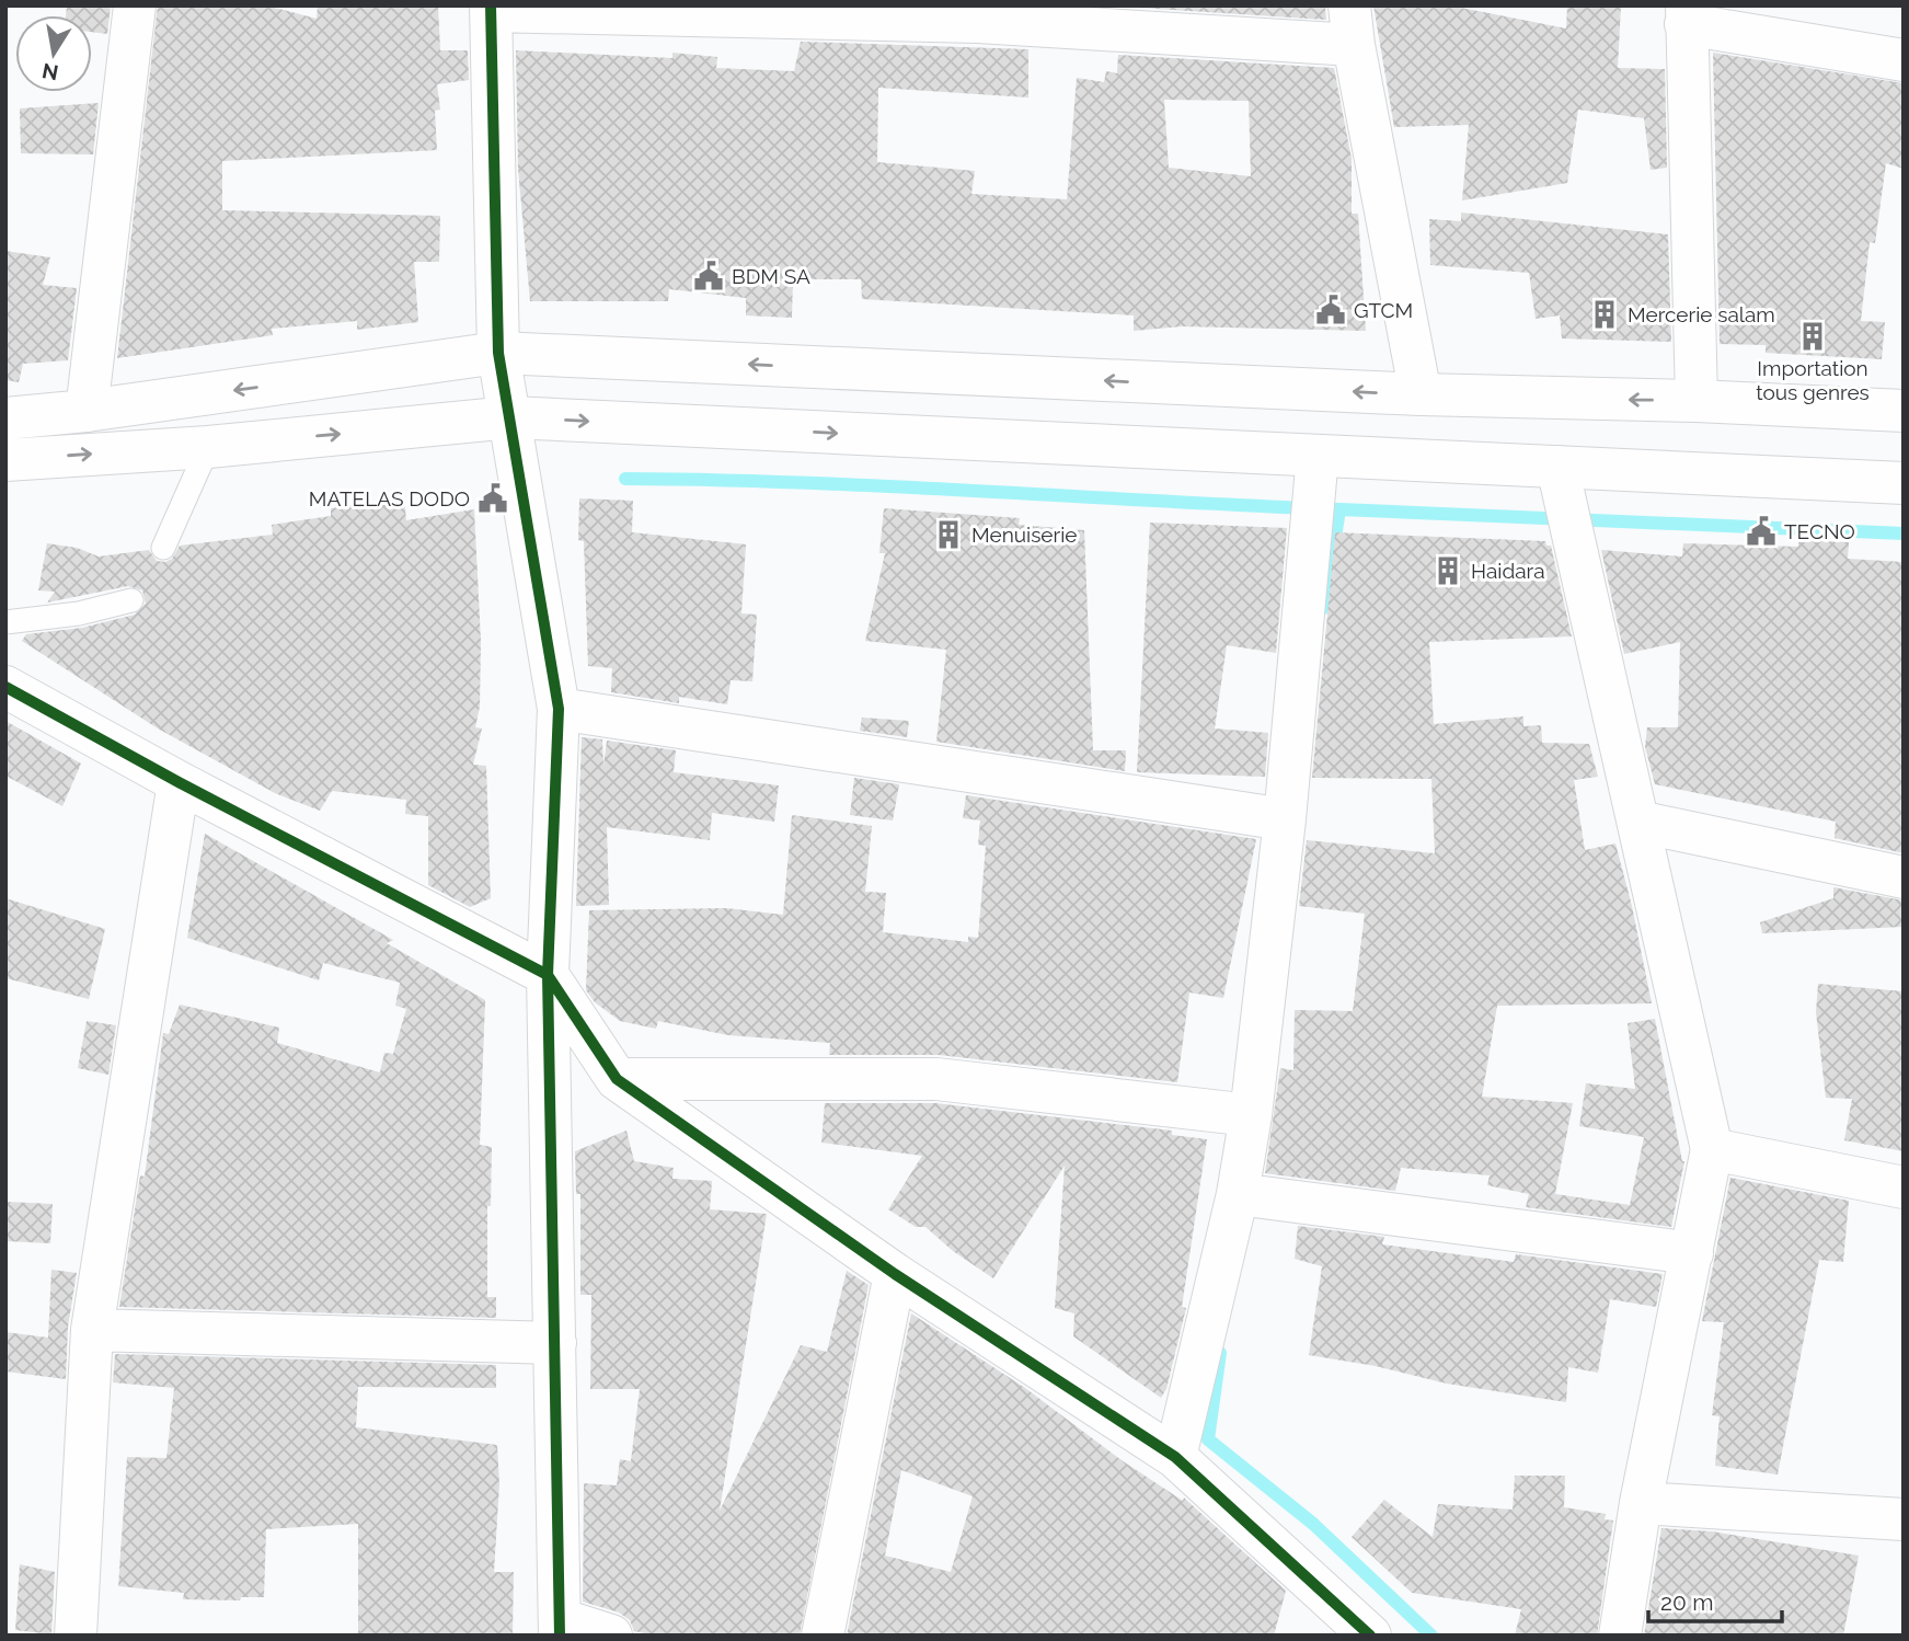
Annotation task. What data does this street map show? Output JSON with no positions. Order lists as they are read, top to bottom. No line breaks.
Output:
{"places":{"public building":["BDM SA","GTCM","MATELAS DODO","TECNO"],"building":["Mercerie salam","Importation tous genres","Menuiserie","Haidara"]},"scale_bar":"20 m","north":"bottom"}
